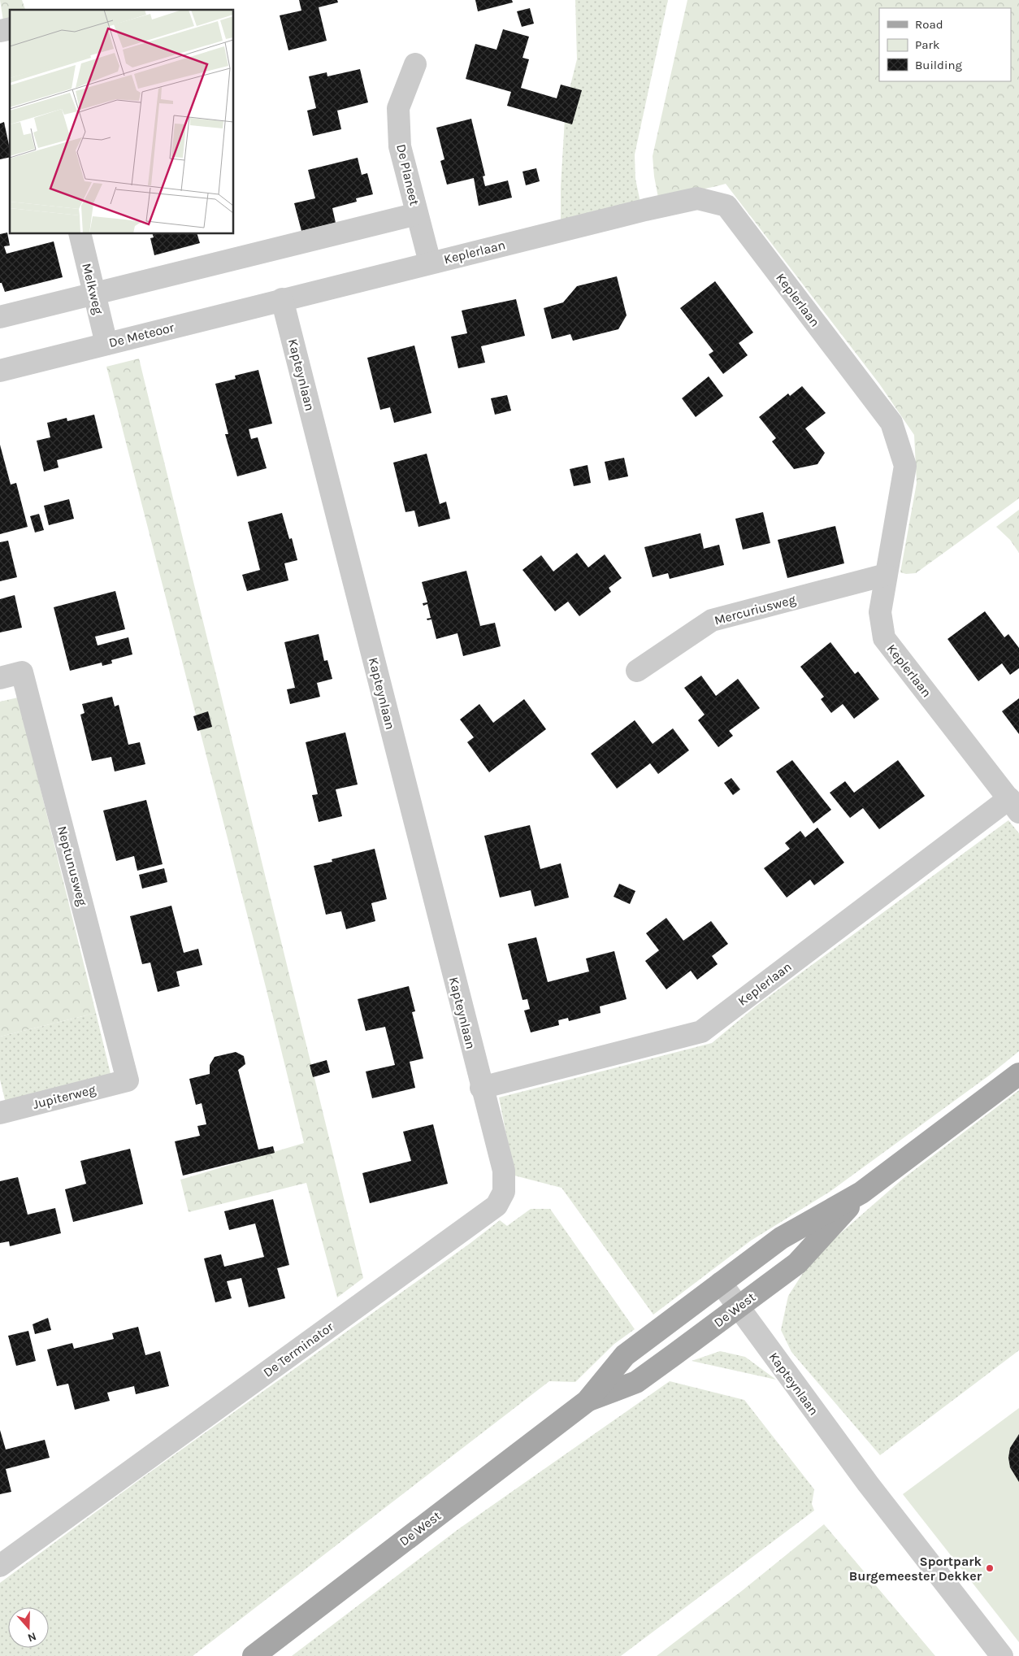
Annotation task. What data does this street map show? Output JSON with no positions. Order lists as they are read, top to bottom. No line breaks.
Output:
{"streets":{"main road":["De West"],"street":["De Planeet","Keplerlaan","Melkweg","De Meteoor","Kapteynlaan","Mercuriusweg","Neptunusweg","Jupiterweg","De Terminator"]},"crossings":[["De Planeet","Keplerlaan"],["Keplerlaan","De Meteoor"],["Keplerlaan","Kapteynlaan"],["Keplerlaan","Mercuriusweg"],["Keplerlaan","De Terminator"],["Melkweg","De Meteoor"],["De Meteoor","Kapteynlaan"],["Kapteynlaan","De West"],["Kapteynlaan","De Terminator"],["Neptunusweg","Jupiterweg"]],"places":["Sportpark Burgemeester Dekker"],"legend":["Road","Park","Building"],"north":"bottom"}
